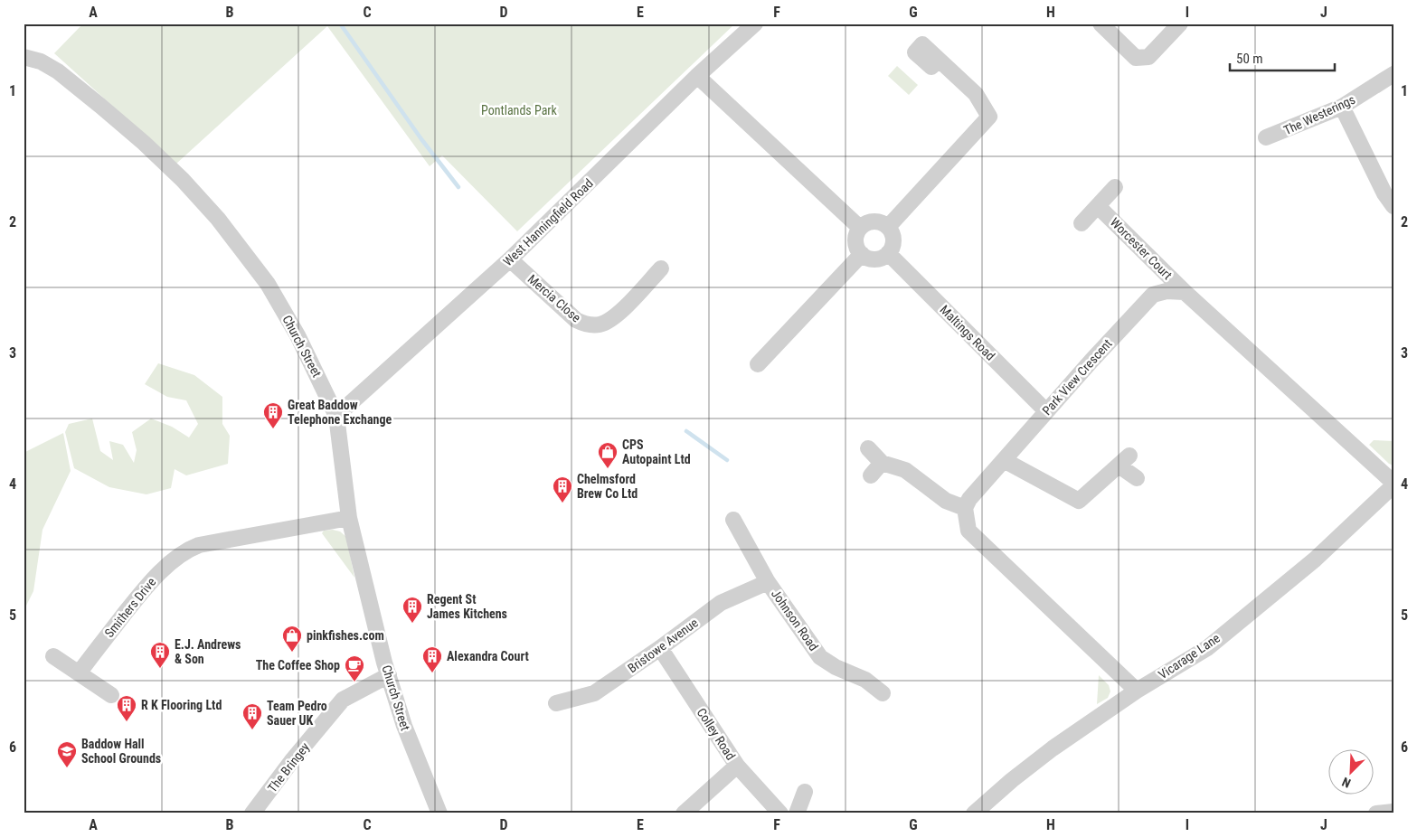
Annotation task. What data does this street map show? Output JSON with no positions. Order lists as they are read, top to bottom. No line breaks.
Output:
{"streets":{"street":["The Westerings","West Hanningfield Road","Worcester Court","Mercia Close","Maltings Road","Church Street","Park View Crescent","Smithers Drive","Johnson Road","Bristowe Avenue","Vicarage Lane","Colley Road","The Bringey"]},"crossings":[["West Hanningfield Road","Mercia Close"],["West Hanningfield Road","Church Street"],["Worcester Court","Park View Crescent"],["Maltings Road","Park View Crescent"],["Church Street","Smithers Drive"],["Church Street","The Bringey"],["Johnson Road","Bristowe Avenue"],["Bristowe Avenue","Colley Road"]],"parks":["Pontlands Park"],"places":{"building":["Great Baddow Telephone Exchange","Chelmsford Brew Co Ltd","Regent St James Kitchens","E.J. Andrews & Son","Alexandra Court","R K Flooring Ltd","Team Pedro Sauer UK"],"shop":["CPS Autopaint Ltd","pinkfishes.com"],"cafe":["The Coffee Shop"],"school or university":["Baddow Hall School Grounds"]},"scale_bar":"50 m","north":"bottom left","grid":{"columns":["A","B","C","D","E","F","G","H","I","J"],"rows":["1","2","3","4","5","6"]}}
